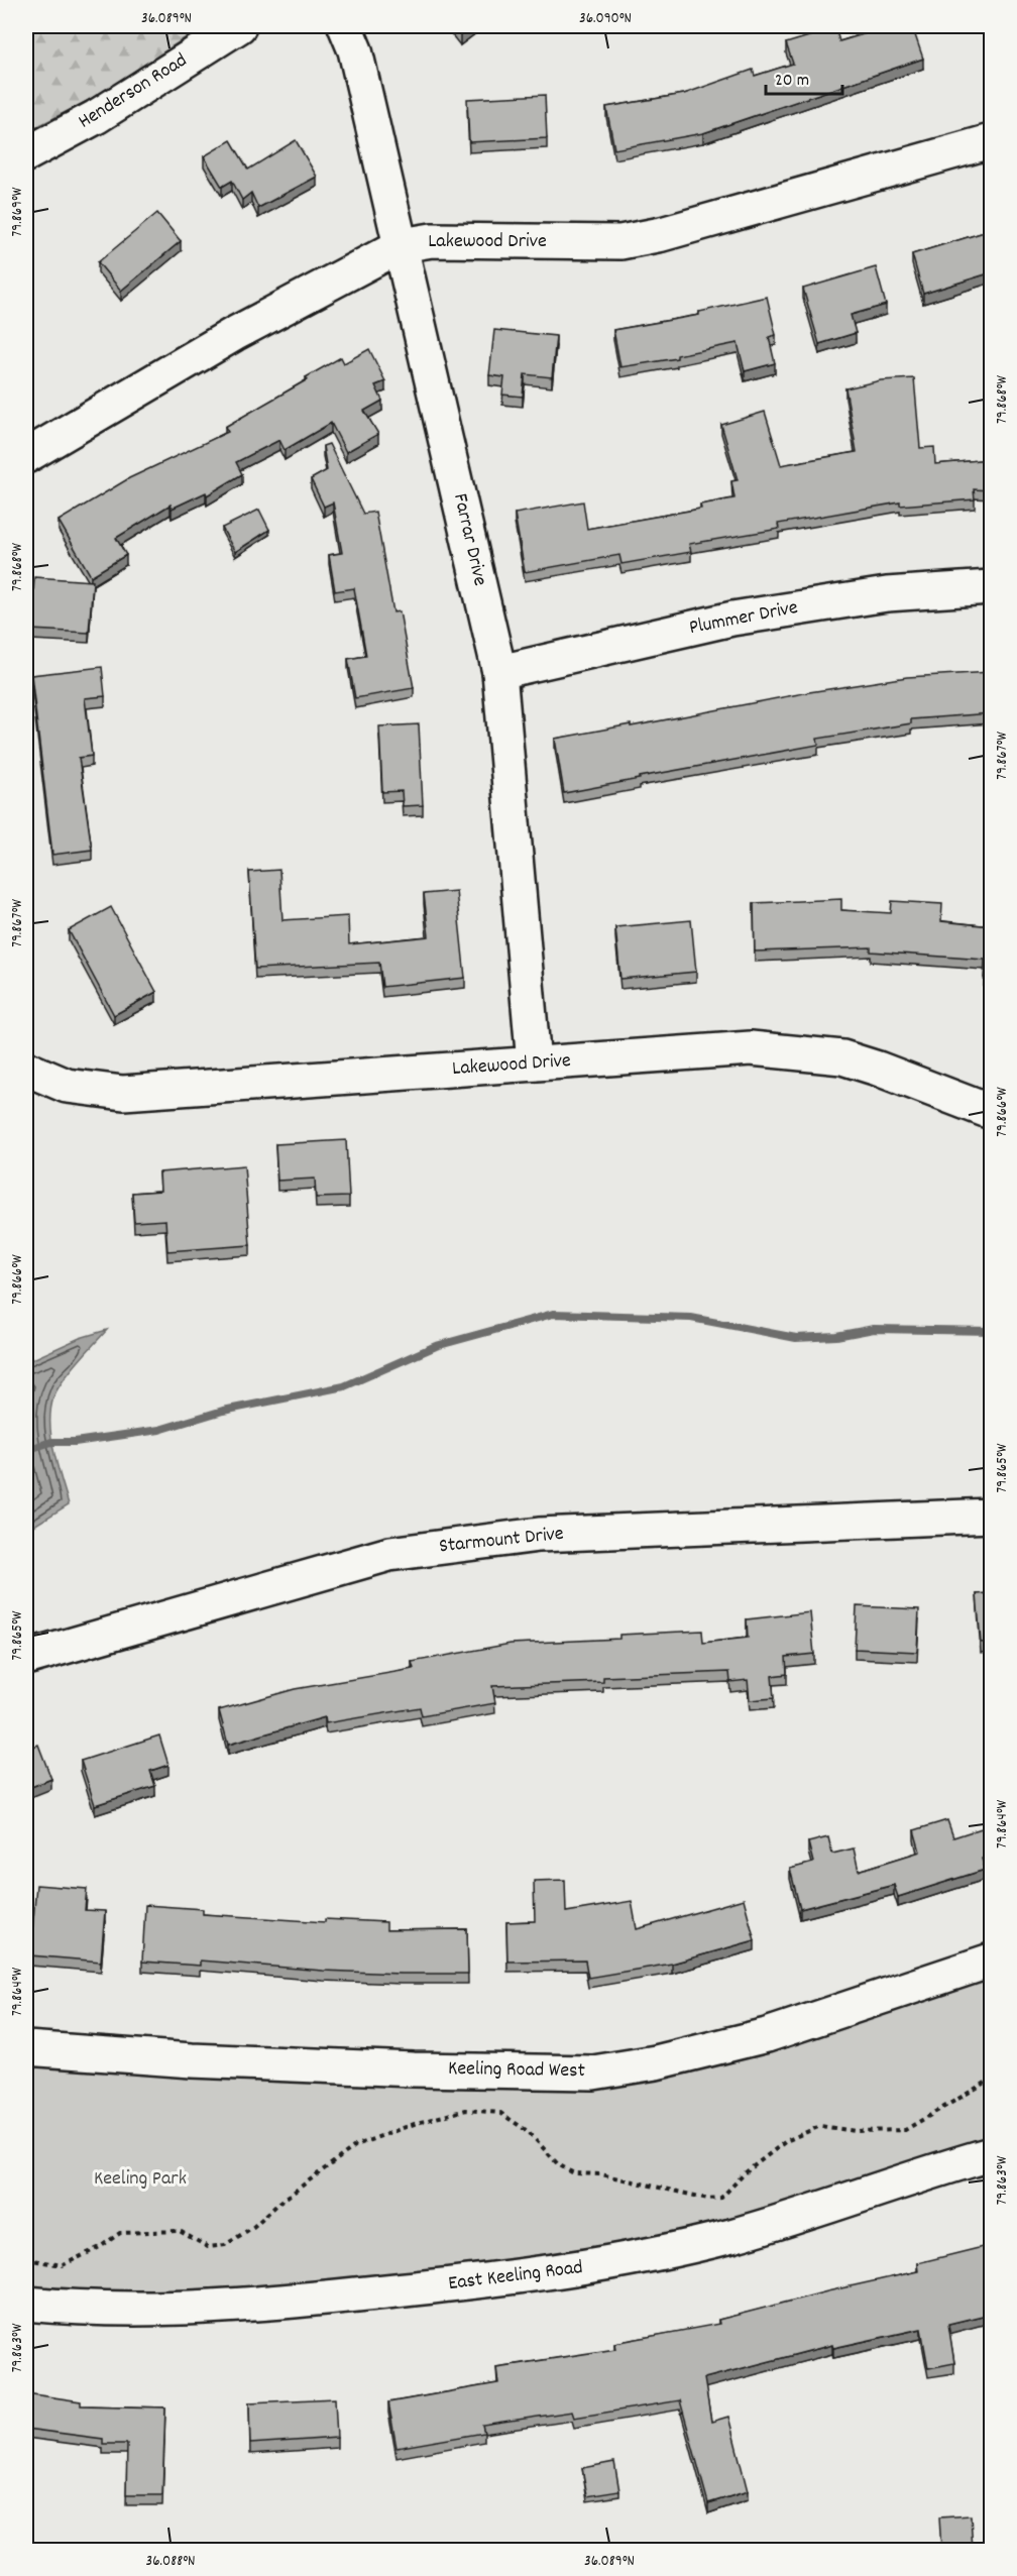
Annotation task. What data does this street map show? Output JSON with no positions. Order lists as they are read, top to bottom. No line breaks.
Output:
{"streets":{"street":["Henderson Road","Lakewood Drive","Farrar Drive","Plummer Drive","Starmount Drive","Keeling Road West","East Keeling Road"]},"crossings":[["Lakewood Drive","Farrar Drive"],["Farrar Drive","Plummer Drive"]],"parks":["Keeling Park"],"scale_bar":"20 m","coordinates":["36.089°N","36.090°N","79.869°W","79.868°W","79.867°W","79.866°W","79.865°W","79.864°W","79.863°W","36.088°N"]}
